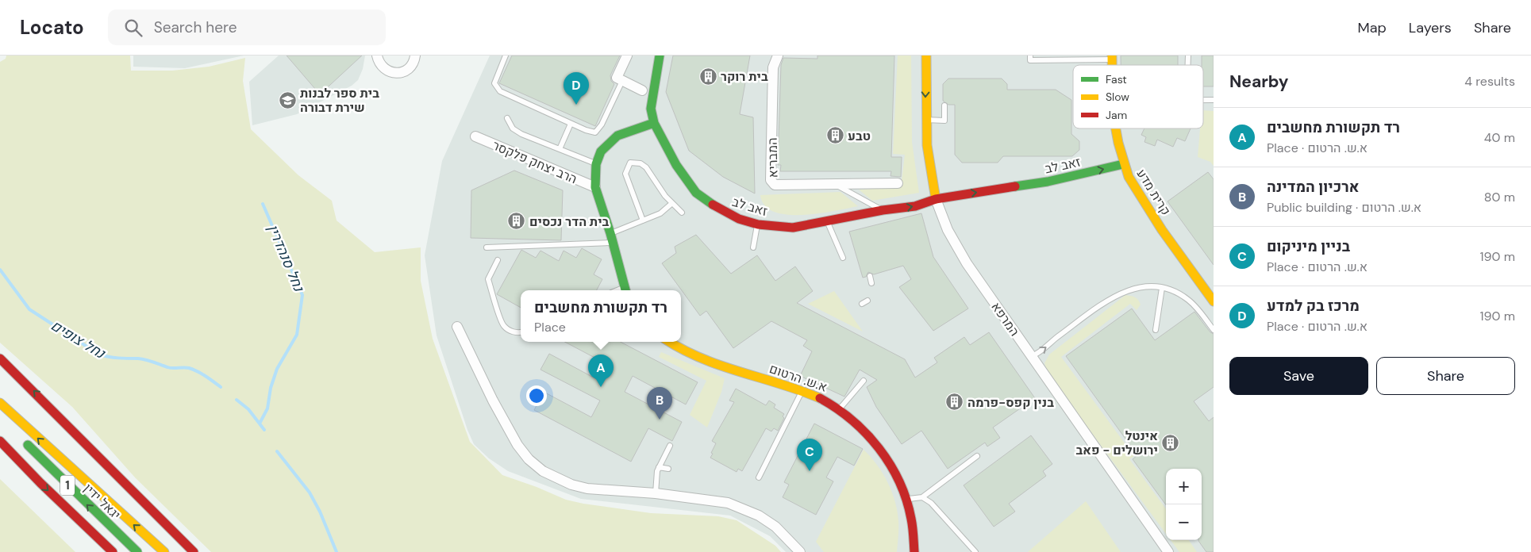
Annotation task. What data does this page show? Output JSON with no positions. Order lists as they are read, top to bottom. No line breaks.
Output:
{"streets":{"main road":["זאב לב","קרית מדע","המרפא","א.ש. הרטום","1","יגאל ידין"],"street":["המבריא","הרב יצחק פלקסר"]},"crossings":[["זאב לב","קרית מדע"],["זאב לב","המרפא"]],"one_way":["זאב לב"],"water":["נחל סנהדרין","נחל צופים"],"places":{"building":["בית רוקר","טבע","בית הדר נכסים","בנין קפס-פרמה","אינטל ירושלים - פאב"],"school or university":["בית ספר לבנות שירת דבורה"]},"legend":["Fast","Slow","Jam"],"page":{"header":"Locato","search":"Search here","nav":["Map","Layers","Share"],"heading":["Nearby","4 results"],"pins":["D","A","B","C"],"list":[{"mark":"A","name":"רד תקשורת מחשבים","note":"Place · א.ש. הרטום","value":"40 m"},{"mark":"B","name":"ארכיון המדינה","note":"Public building · א.ש. הרטום","value":"80 m"},{"mark":"C","name":"בניין מיניקום","note":"Place · א.ש. הרטום","value":"190 m"},{"mark":"D","name":"מרכז בק למדע","note":"Place · א.ש. הרטום","value":"190 m"}],"popup":["רד תקשורת מחשבים","Place"],"buttons":["Save","Share"],"map_buttons":["+","−"]}}
